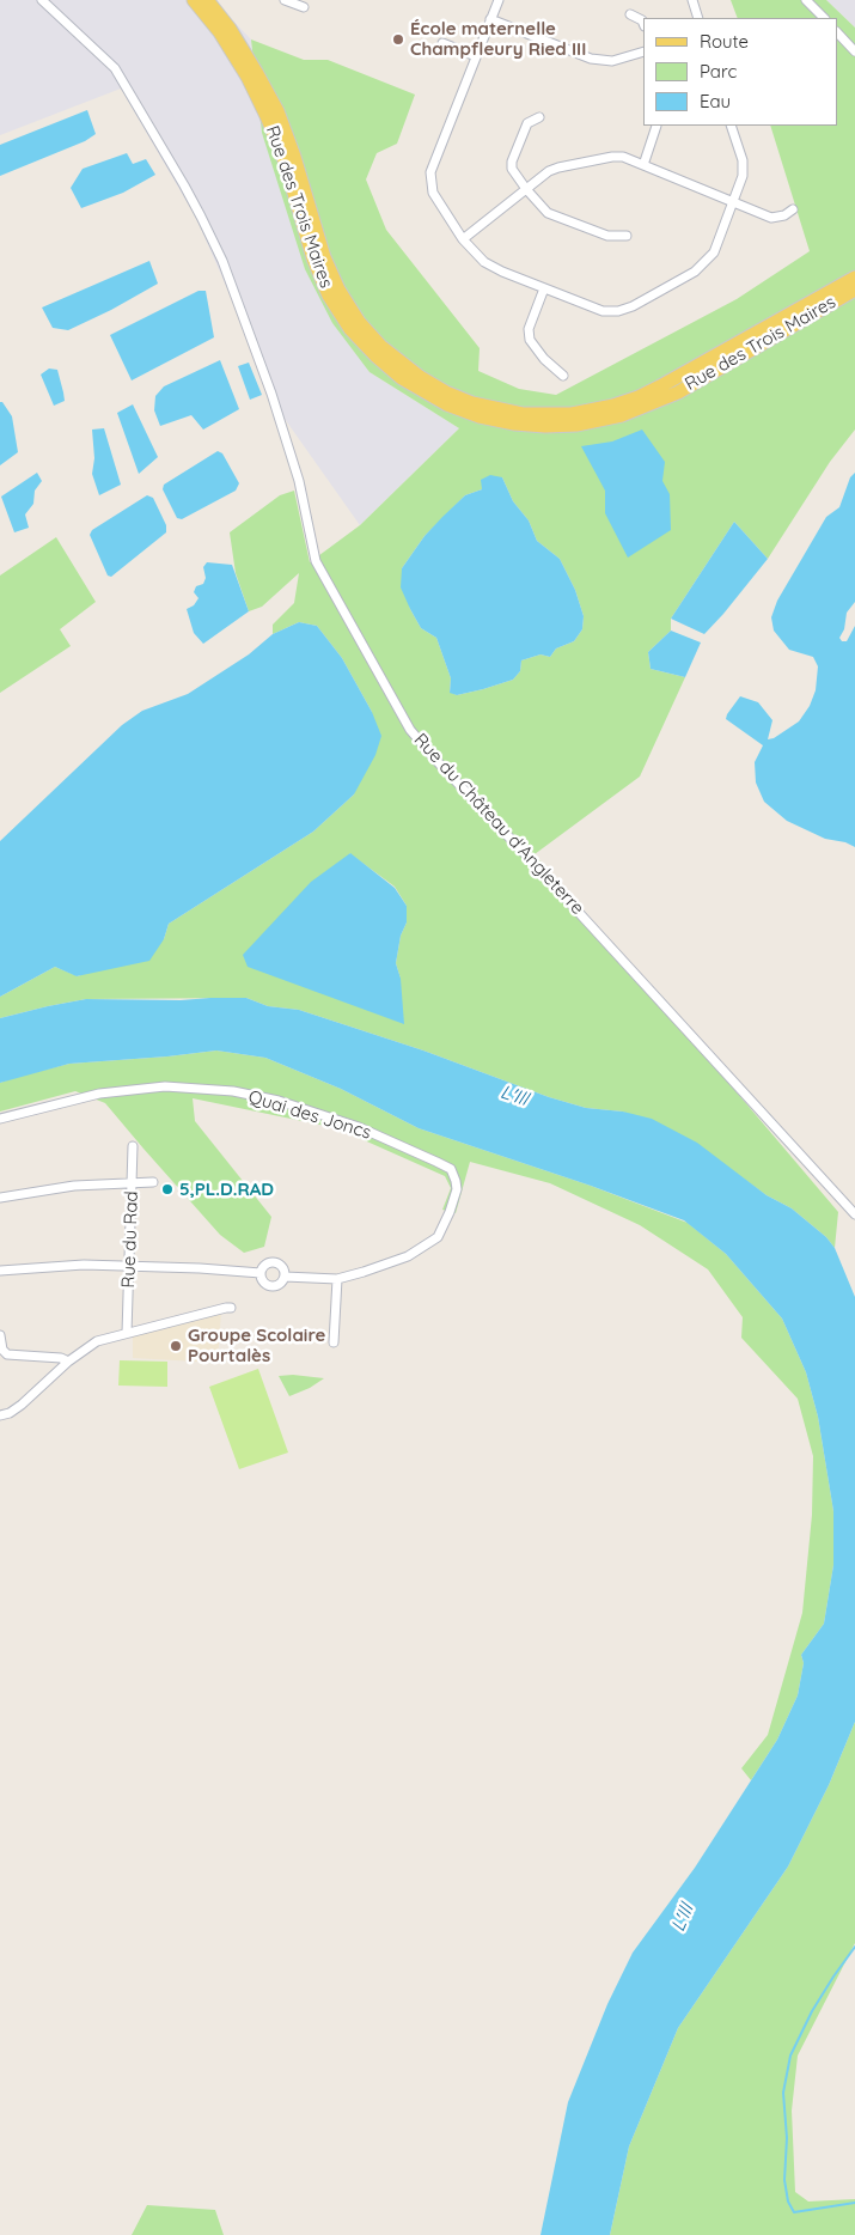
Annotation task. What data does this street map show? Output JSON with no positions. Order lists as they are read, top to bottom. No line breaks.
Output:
{"streets":{"main road":["Rue des Trois Maires"],"street":["Rue du Château d'Angleterre","Quai des Joncs","Rue du Rad"]},"water":["L'Ill"],"places":["École maternelle Champfleury Ried III","5,PL.D.RAD","Groupe Scolaire Pourtalès"],"legend":["Route","Parc","Eau"]}
